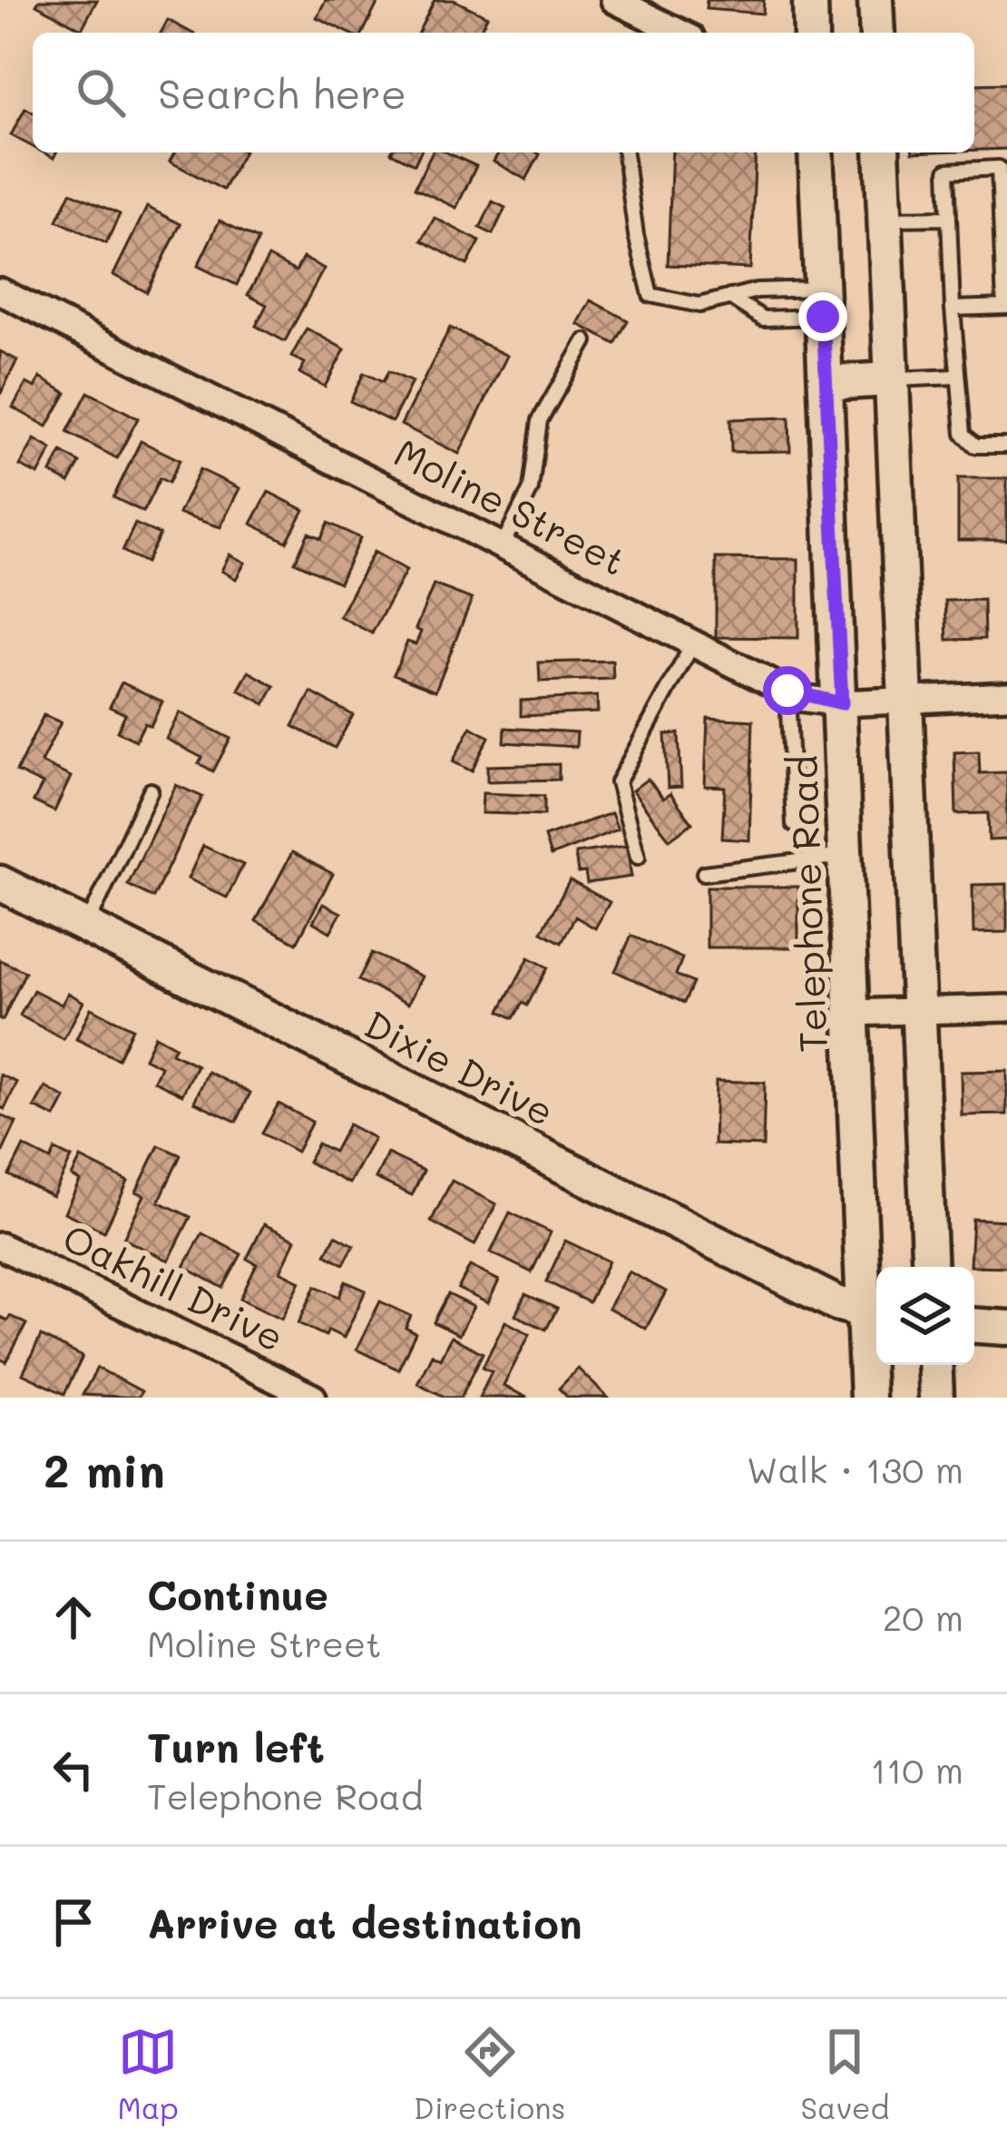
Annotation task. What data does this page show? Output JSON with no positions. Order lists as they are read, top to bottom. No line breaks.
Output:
{"streets":{"main road":["Telephone Road","Dixie Drive"],"street":["Moline Street","Oakhill Drive"]},"crossings":[["Moline Street","Telephone Road"],["Telephone Road","Dixie Drive"]],"page":{"search":"Search here","heading":["2 min","Walk · 130 m"],"list":[["Continue","Moline Street","20 m"],["Turn left","Telephone Road","110 m"],"Arrive at destination"],"nav":["Map","Directions","Saved"]}}
